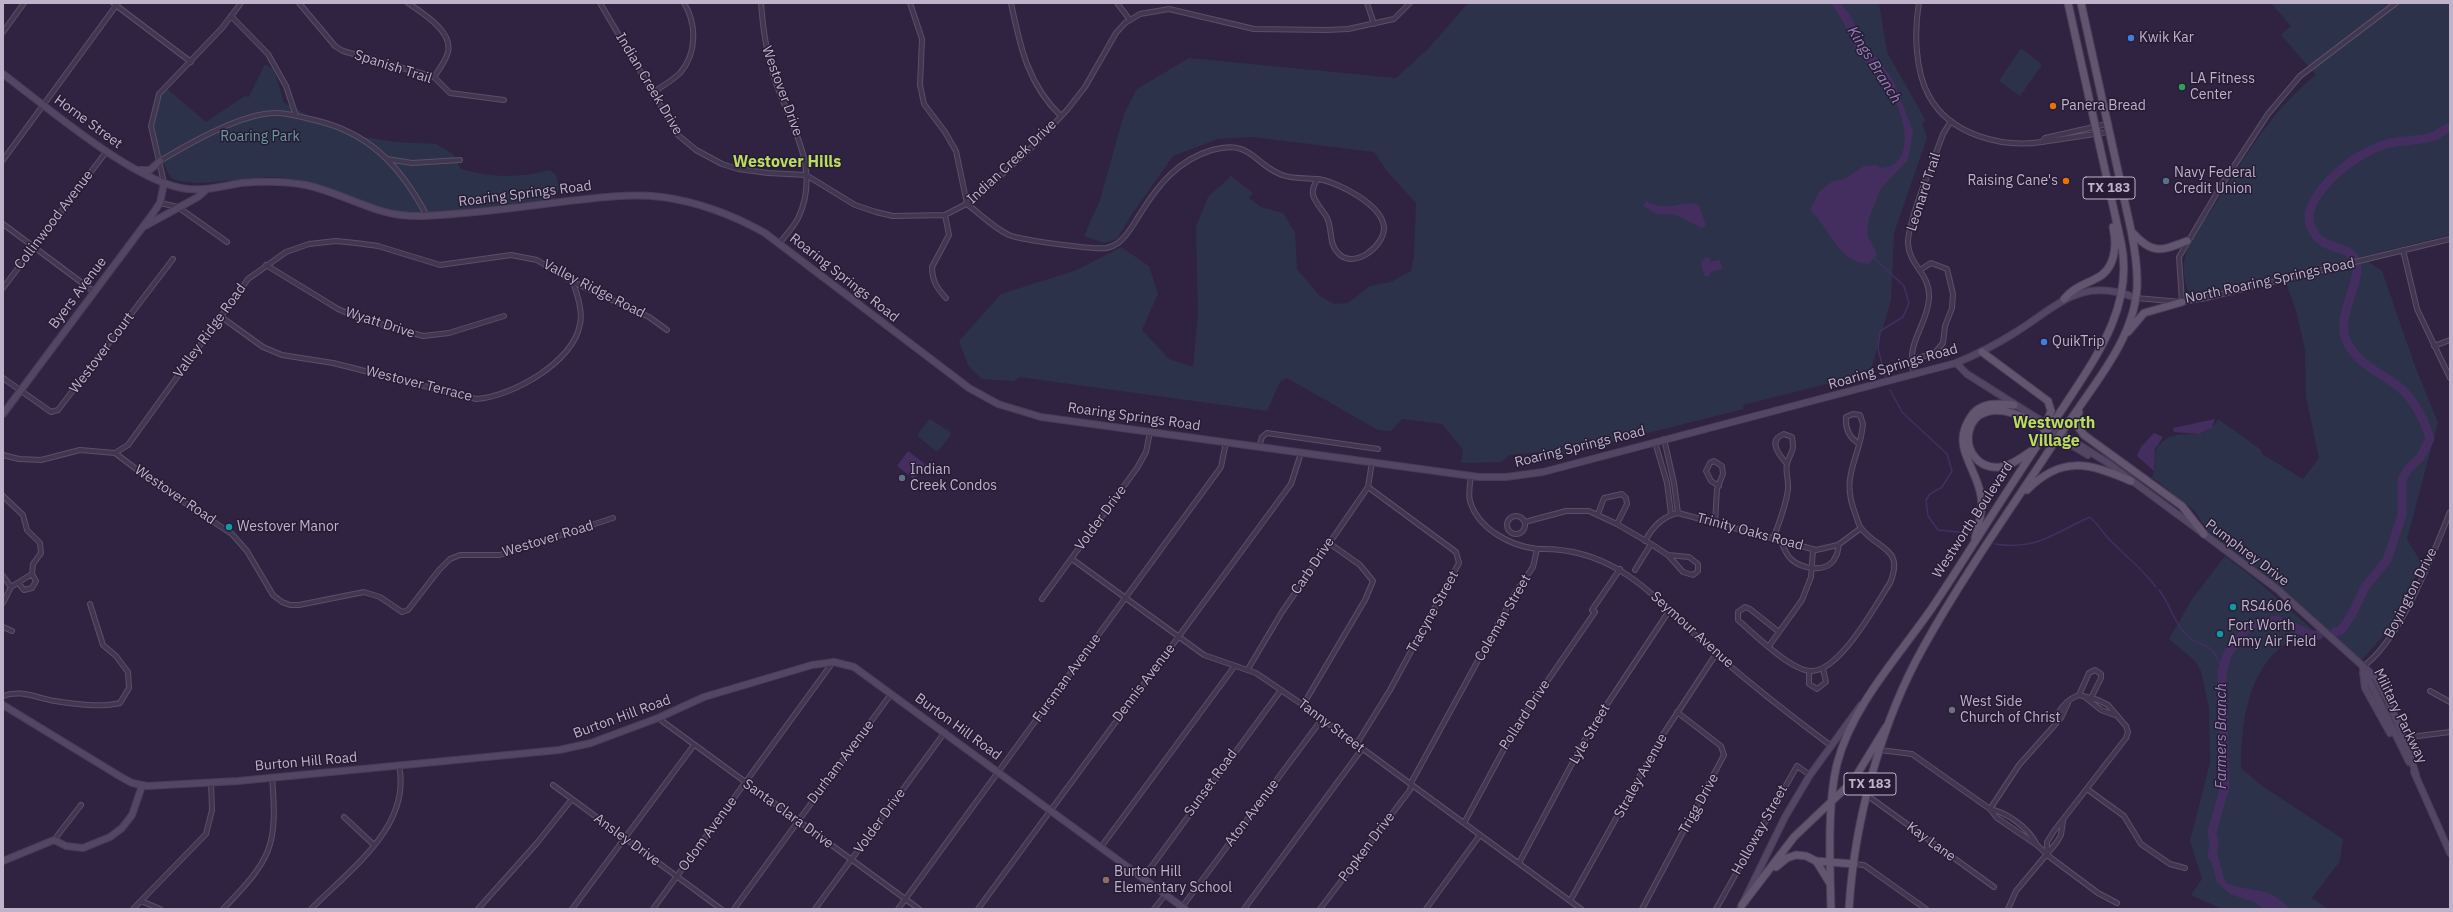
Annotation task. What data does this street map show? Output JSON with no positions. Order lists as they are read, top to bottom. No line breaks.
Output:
{"streets":{"main road":["TX 183","Westworth Boulevard"],"street":["Spanish Trail","Indian Creek Drive","Westover Drive","Horne Street","Leonard Trail","Roaring Springs Road","Collinwood Avenue","North Roaring Springs Road","Valley Ridge Road","Byers Avenue","Wyatt Drive","Westover Court","Westover Terrace","Westover Road","Volder Drive","Trinity Oaks Road","Pumphrey Drive","Carb Drive","Boyington Drive","Tracyne Street","Coleman Street","Seymour Avenue","Fursman Avenue","Dennis Avenue","Pollard Drive","Military Parkway","Burton Hill Road","Tanny Street","Lyle Street","Durham Avenue","Straley Avenue","Sunset Road","Trigg Drive","Aton Avenue","Santa Clara Drive","Holloway Street","Odom Avenue","Ansley Drive","Kay Lane","Popken Drive"]},"crossings":[["Indian Creek Drive","Westover Drive"],["Westover Drive","Roaring Springs Road"],["Horne Street","Roaring Springs Road"],["Horne Street","Collinwood Avenue"],["Horne Street","Byers Avenue"],["Leonard Trail","Roaring Springs Road"],["Roaring Springs Road","North Roaring Springs Road"],["Roaring Springs Road","Byers Avenue"],["Roaring Springs Road","Volder Drive"],["Roaring Springs Road","Westworth Boulevard"],["Roaring Springs Road","Carb Drive"],["Roaring Springs Road","Fursman Avenue"],["Roaring Springs Road","Dennis Avenue"],["North Roaring Springs Road","Westworth Boulevard"],["Valley Ridge Road","Wyatt Drive"],["Valley Ridge Road","Westover Terrace"],["Valley Ridge Road","Westover Road"],["Byers Avenue","Westover Court"],["Volder Drive","Burton Hill Road"],["Volder Drive","Tanny Street"],["Volder Drive","Santa Clara Drive"],["Westworth Boulevard","Kay Lane"],["Pumphrey Drive","Boyington Drive"],["Pumphrey Drive","Military Parkway"],["Carb Drive","Tracyne Street"],["Carb Drive","Tanny Street"],["Boyington Drive","Military Parkway"],["Tracyne Street","Tanny Street"],["Coleman Street","Seymour Avenue"],["Coleman Street","Tanny Street"],["Coleman Street","Popken Drive"],["Seymour Avenue","Pollard Drive"],["Seymour Avenue","Lyle Street"],["Seymour Avenue","Straley Avenue"],["Fursman Avenue","Burton Hill Road"],["Fursman Avenue","Tanny Street"],["Fursman Avenue","Santa Clara Drive"],["Dennis Avenue","Burton Hill Road"],["Dennis Avenue","Tanny Street"],["Pollard Drive","Tanny Street"],["Burton Hill Road","Durham Avenue"],["Burton Hill Road","Sunset Road"],["Burton Hill Road","Aton Avenue"],["Burton Hill Road","Santa Clara Drive"],["Burton Hill Road","Odom Avenue"],["Tanny Street","Lyle Street"],["Tanny Street","Straley Avenue"],["Tanny Street","Sunset Road"],["Tanny Street","Aton Avenue"],["Tanny Street","Popken Drive"],["Durham Avenue","Santa Clara Drive"],["Straley Avenue","Trigg Drive"],["Santa Clara Drive","Odom Avenue"],["Odom Avenue","Ansley Drive"]],"districts":["Westover Hills","Westworth Village"],"water":["Kings Branch","Farmers Branch"],"parks":["Roaring Park"],"places":["Kwik Kar","LA Fitness Center","Panera Bread","Raising Cane's","Navy Federal Credit Union","QuikTrip","Indian Creek Condos","Westover Manor","RS4606","Fort Worth Army Air Field","West Side Church of Christ","Burton Hill Elementary School"]}
